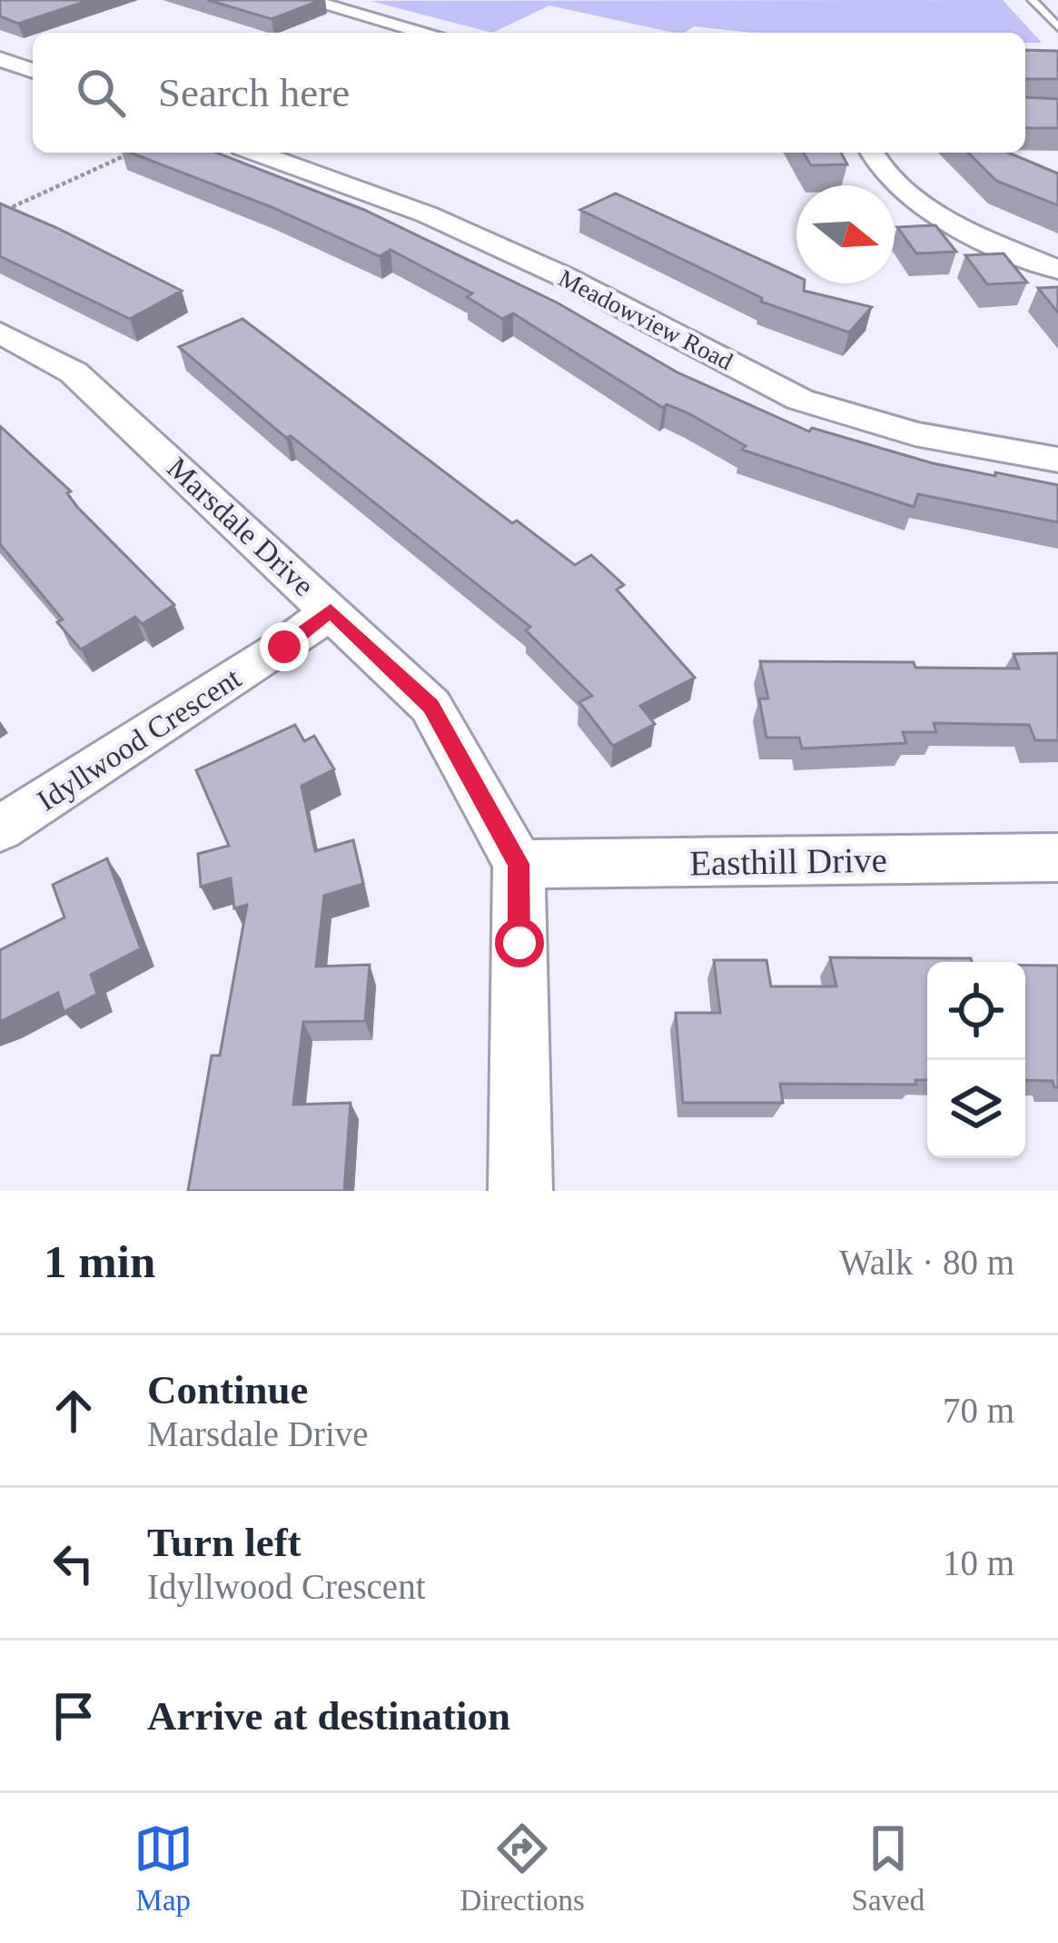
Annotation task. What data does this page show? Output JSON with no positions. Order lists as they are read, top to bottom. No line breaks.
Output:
{"streets":{"street":["Meadowview Road","Marsdale Drive","Idyllwood Crescent","Easthill Drive"]},"crossings":[["Marsdale Drive","Idyllwood Crescent"],["Marsdale Drive","Easthill Drive"]],"north":"right","page":{"search":"Search here","heading":["1 min","Walk · 80 m"],"list":[["Continue","Marsdale Drive","70 m"],["Turn left","Idyllwood Crescent","10 m"],"Arrive at destination"],"nav":["Map","Directions","Saved"]}}
